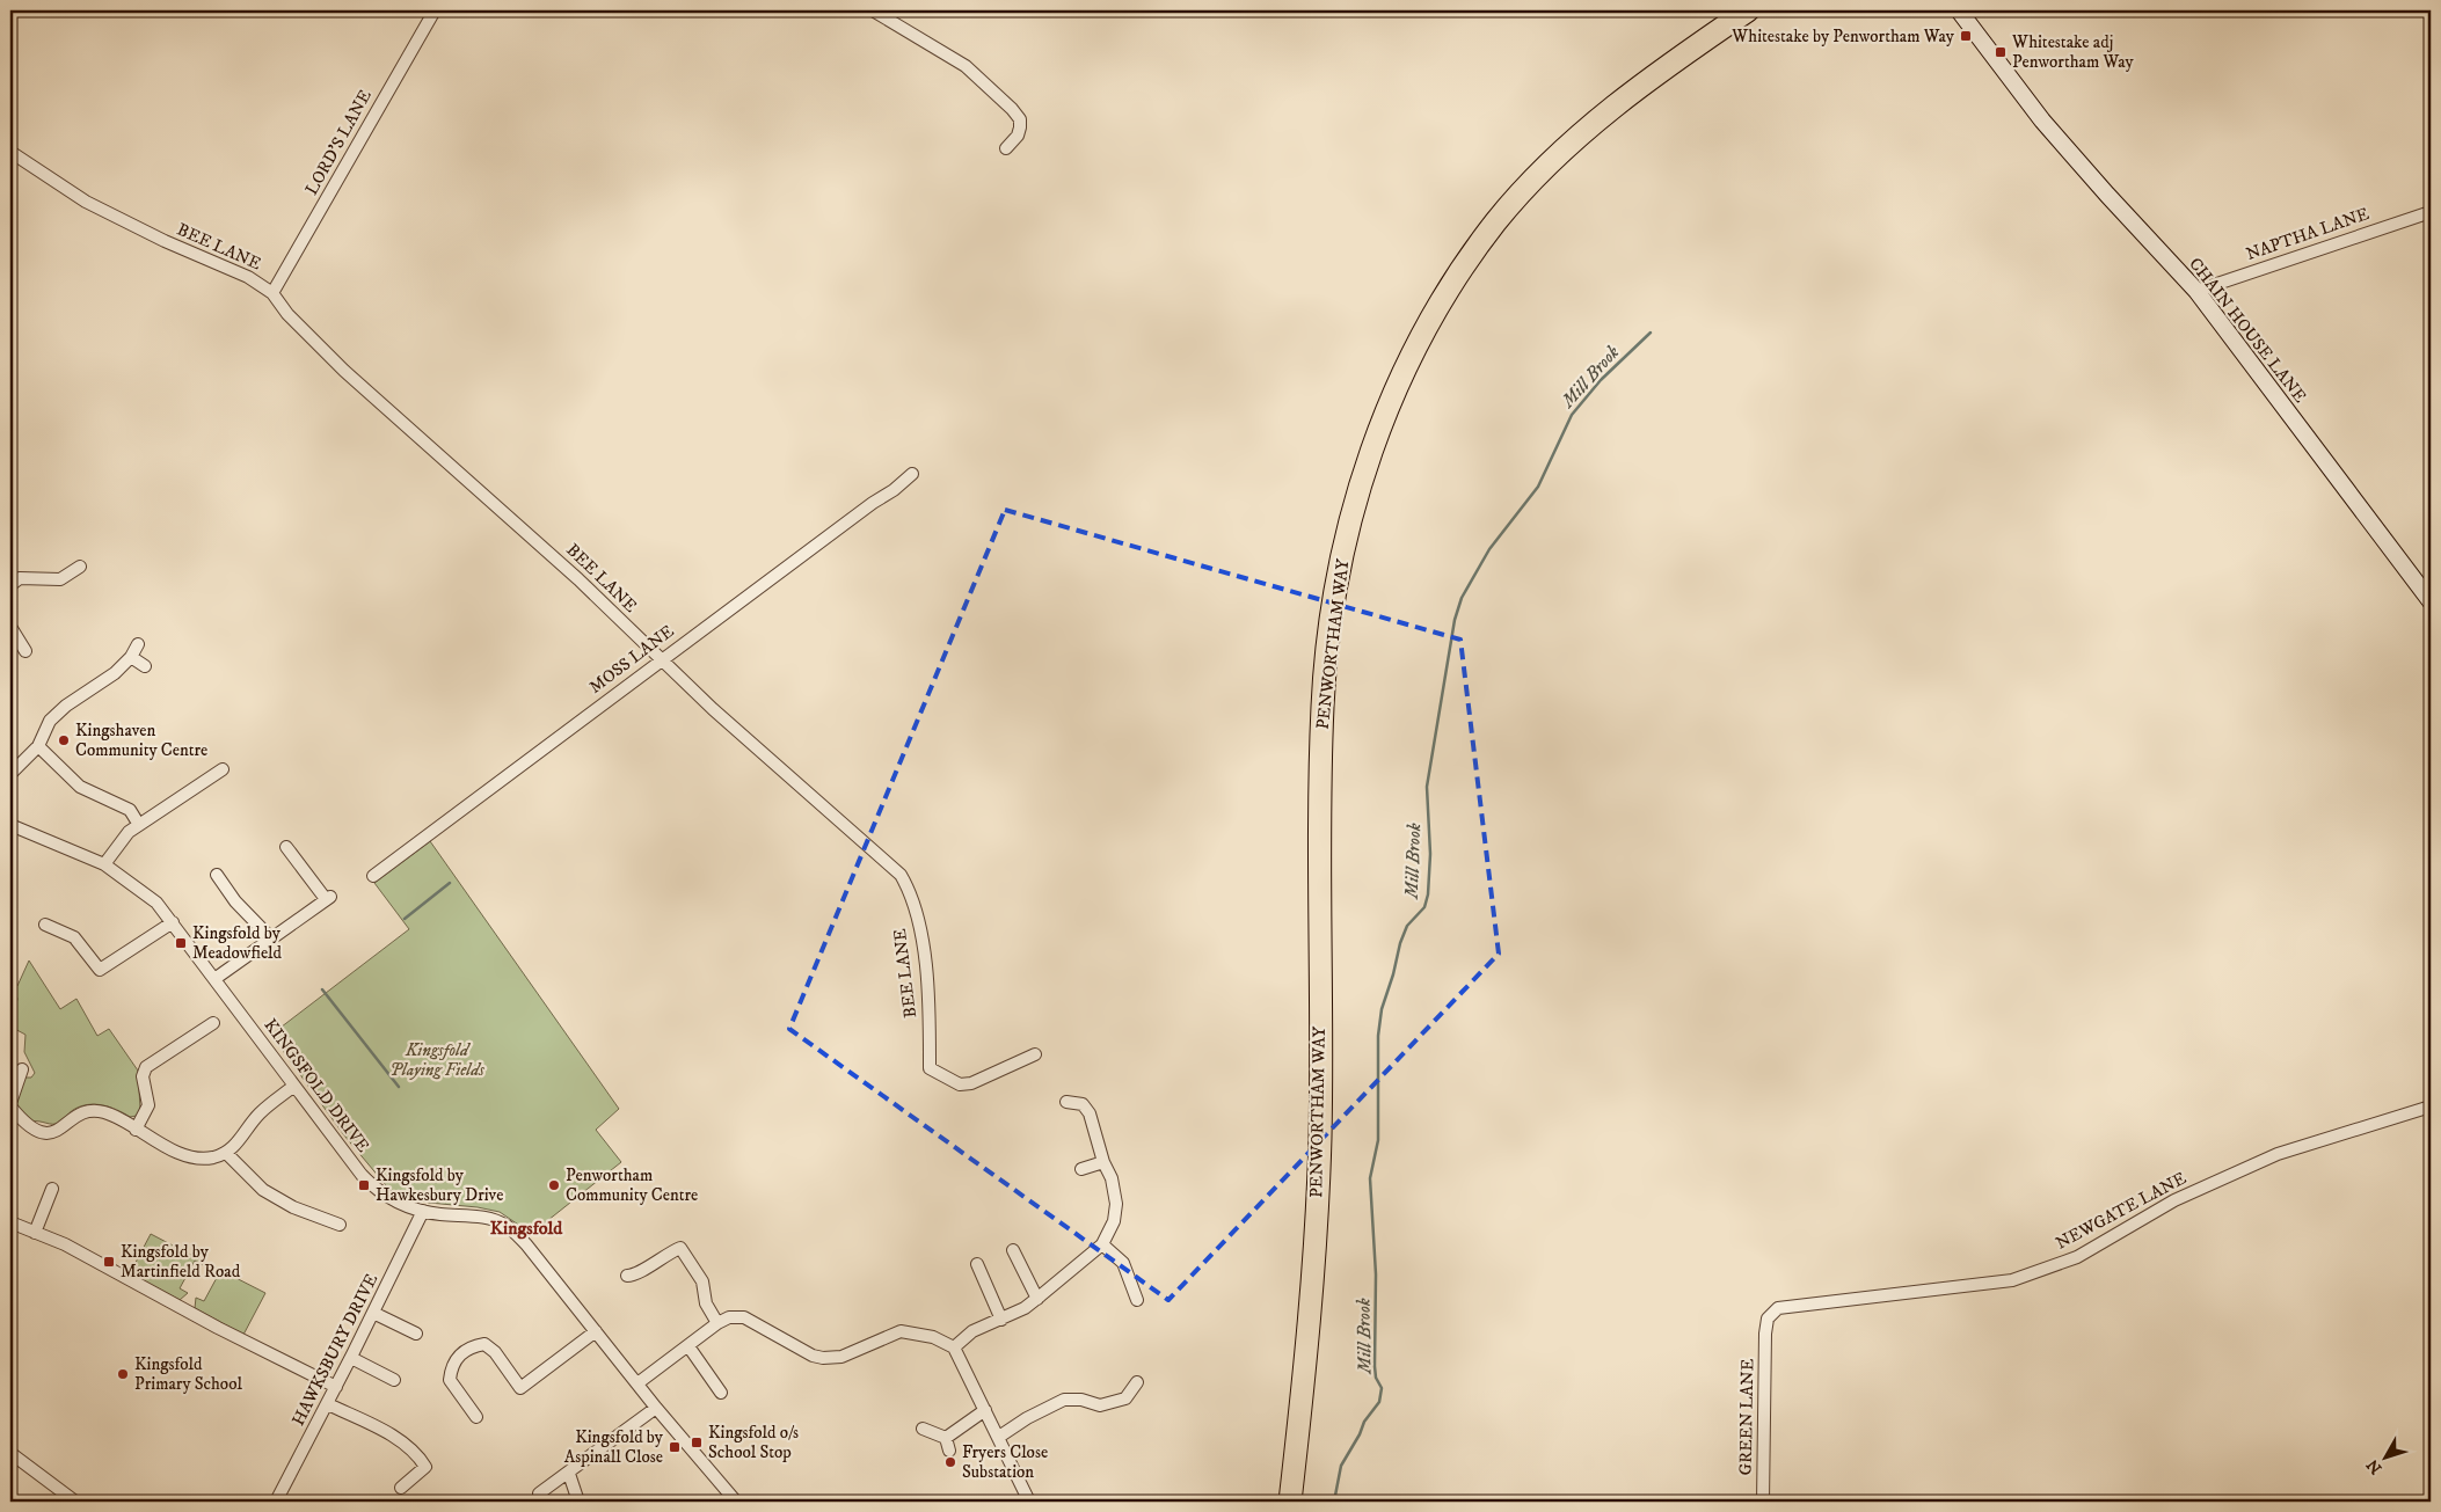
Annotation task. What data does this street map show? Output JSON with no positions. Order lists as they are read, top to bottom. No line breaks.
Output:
{"streets":{"highway":["PENWORTHAM WAY"],"street":["LORD'S LANE","NAPTHA LANE","BEE LANE","CHAIN HOUSE LANE","MOSS LANE","KINGSFOLD DRIVE","NEWGATE LANE","HAWKSBURY DRIVE","GREEN LANE"]},"crossings":[["LORD'S LANE","BEE LANE"],["NAPTHA LANE","CHAIN HOUSE LANE"],["BEE LANE","MOSS LANE"],["KINGSFOLD DRIVE","HAWKSBURY DRIVE"],["NEWGATE LANE","GREEN LANE"]],"districts":["Kingsfold"],"water":["Mill Brook"],"parks":["Kingsfold Playing Fields"],"places":{"transit":["Whitestake by Penwortham Way","Whitestake adj Penwortham Way","Kingsfold by Meadowfield","Kingsfold by Hawkesbury Drive","Kingsfold by Martinfield Road","Kingsfold o/s School Stop","Kingsfold by Aspinall Close"],"other":["Kingshaven Community Centre","Penwortham Community Centre","Kingsfold Primary School","Fryers Close Substation"]},"north":"bottom left"}
